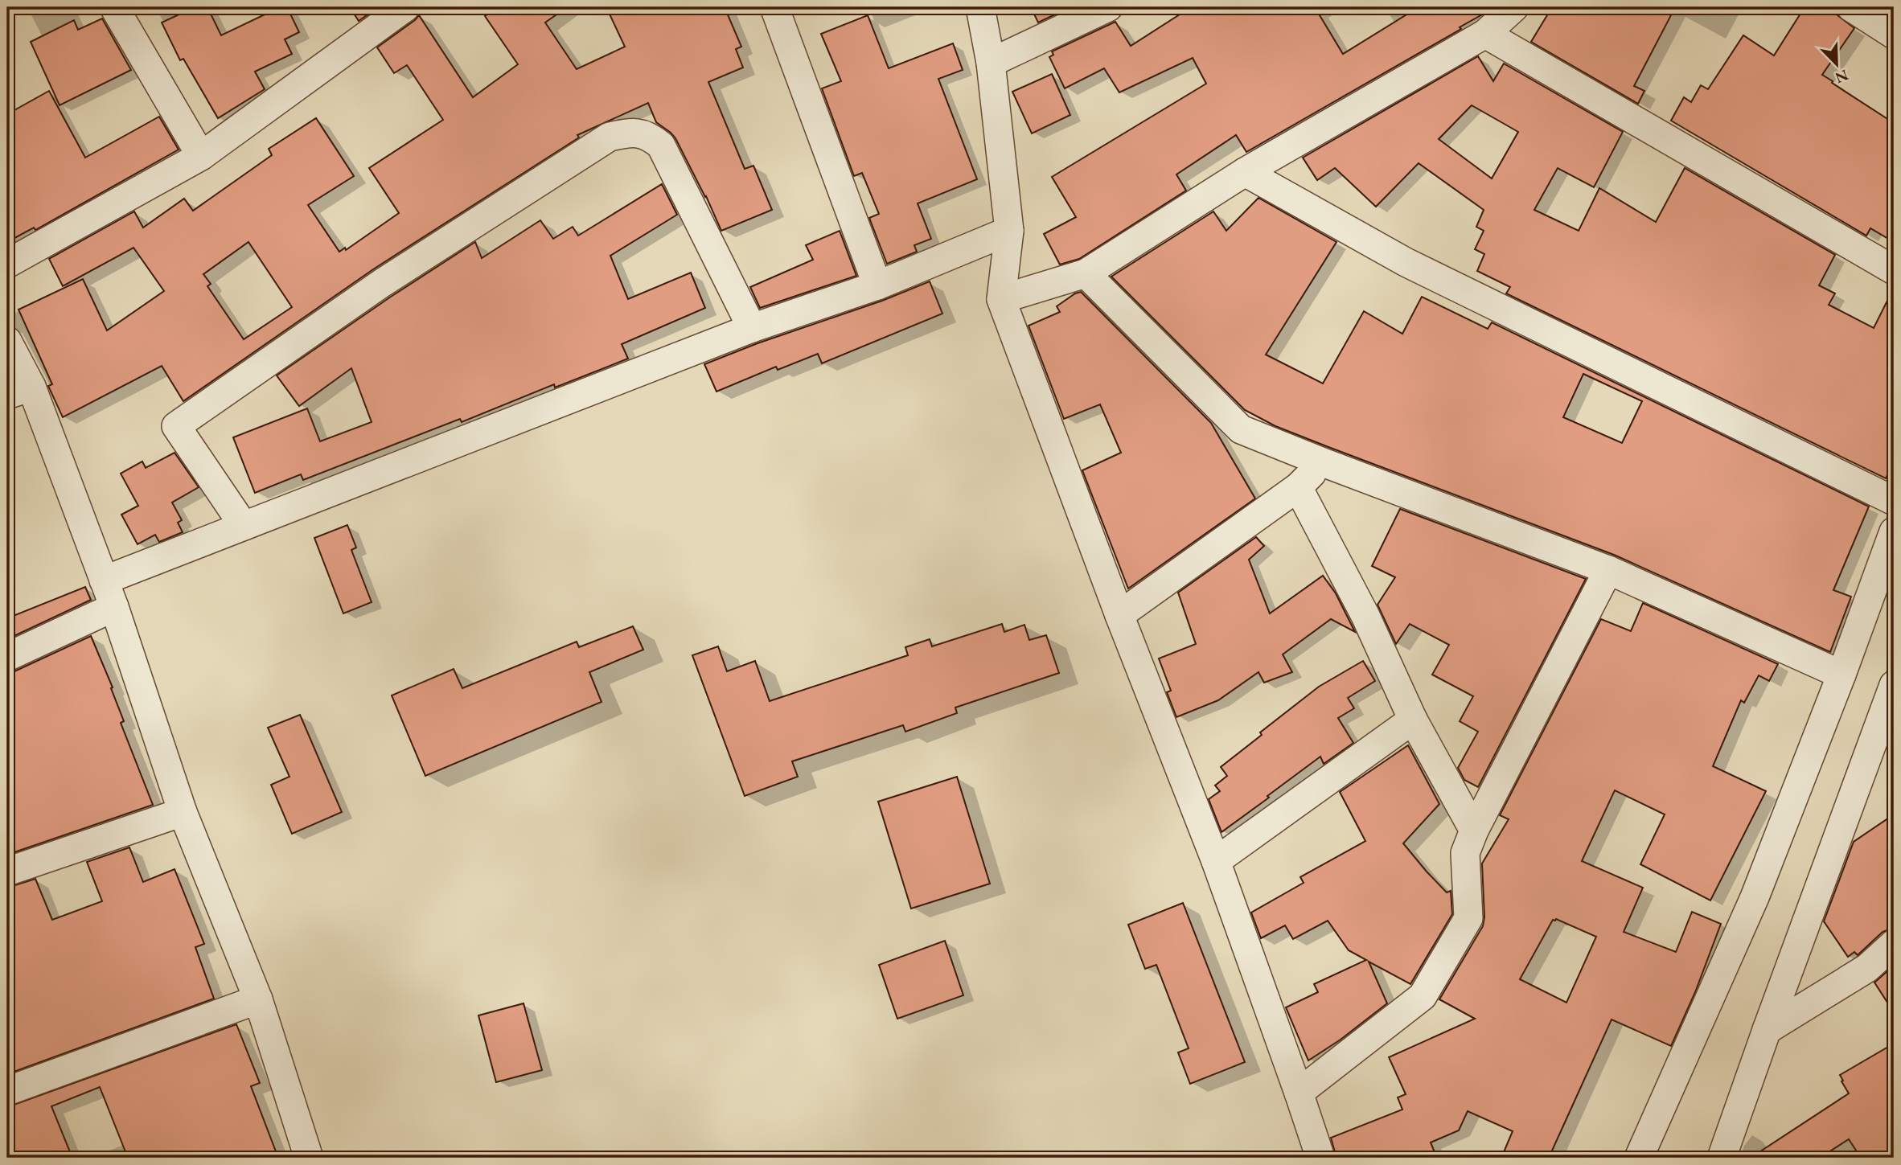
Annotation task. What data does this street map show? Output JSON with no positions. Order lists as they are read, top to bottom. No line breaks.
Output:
{"north":"bottom right"}
